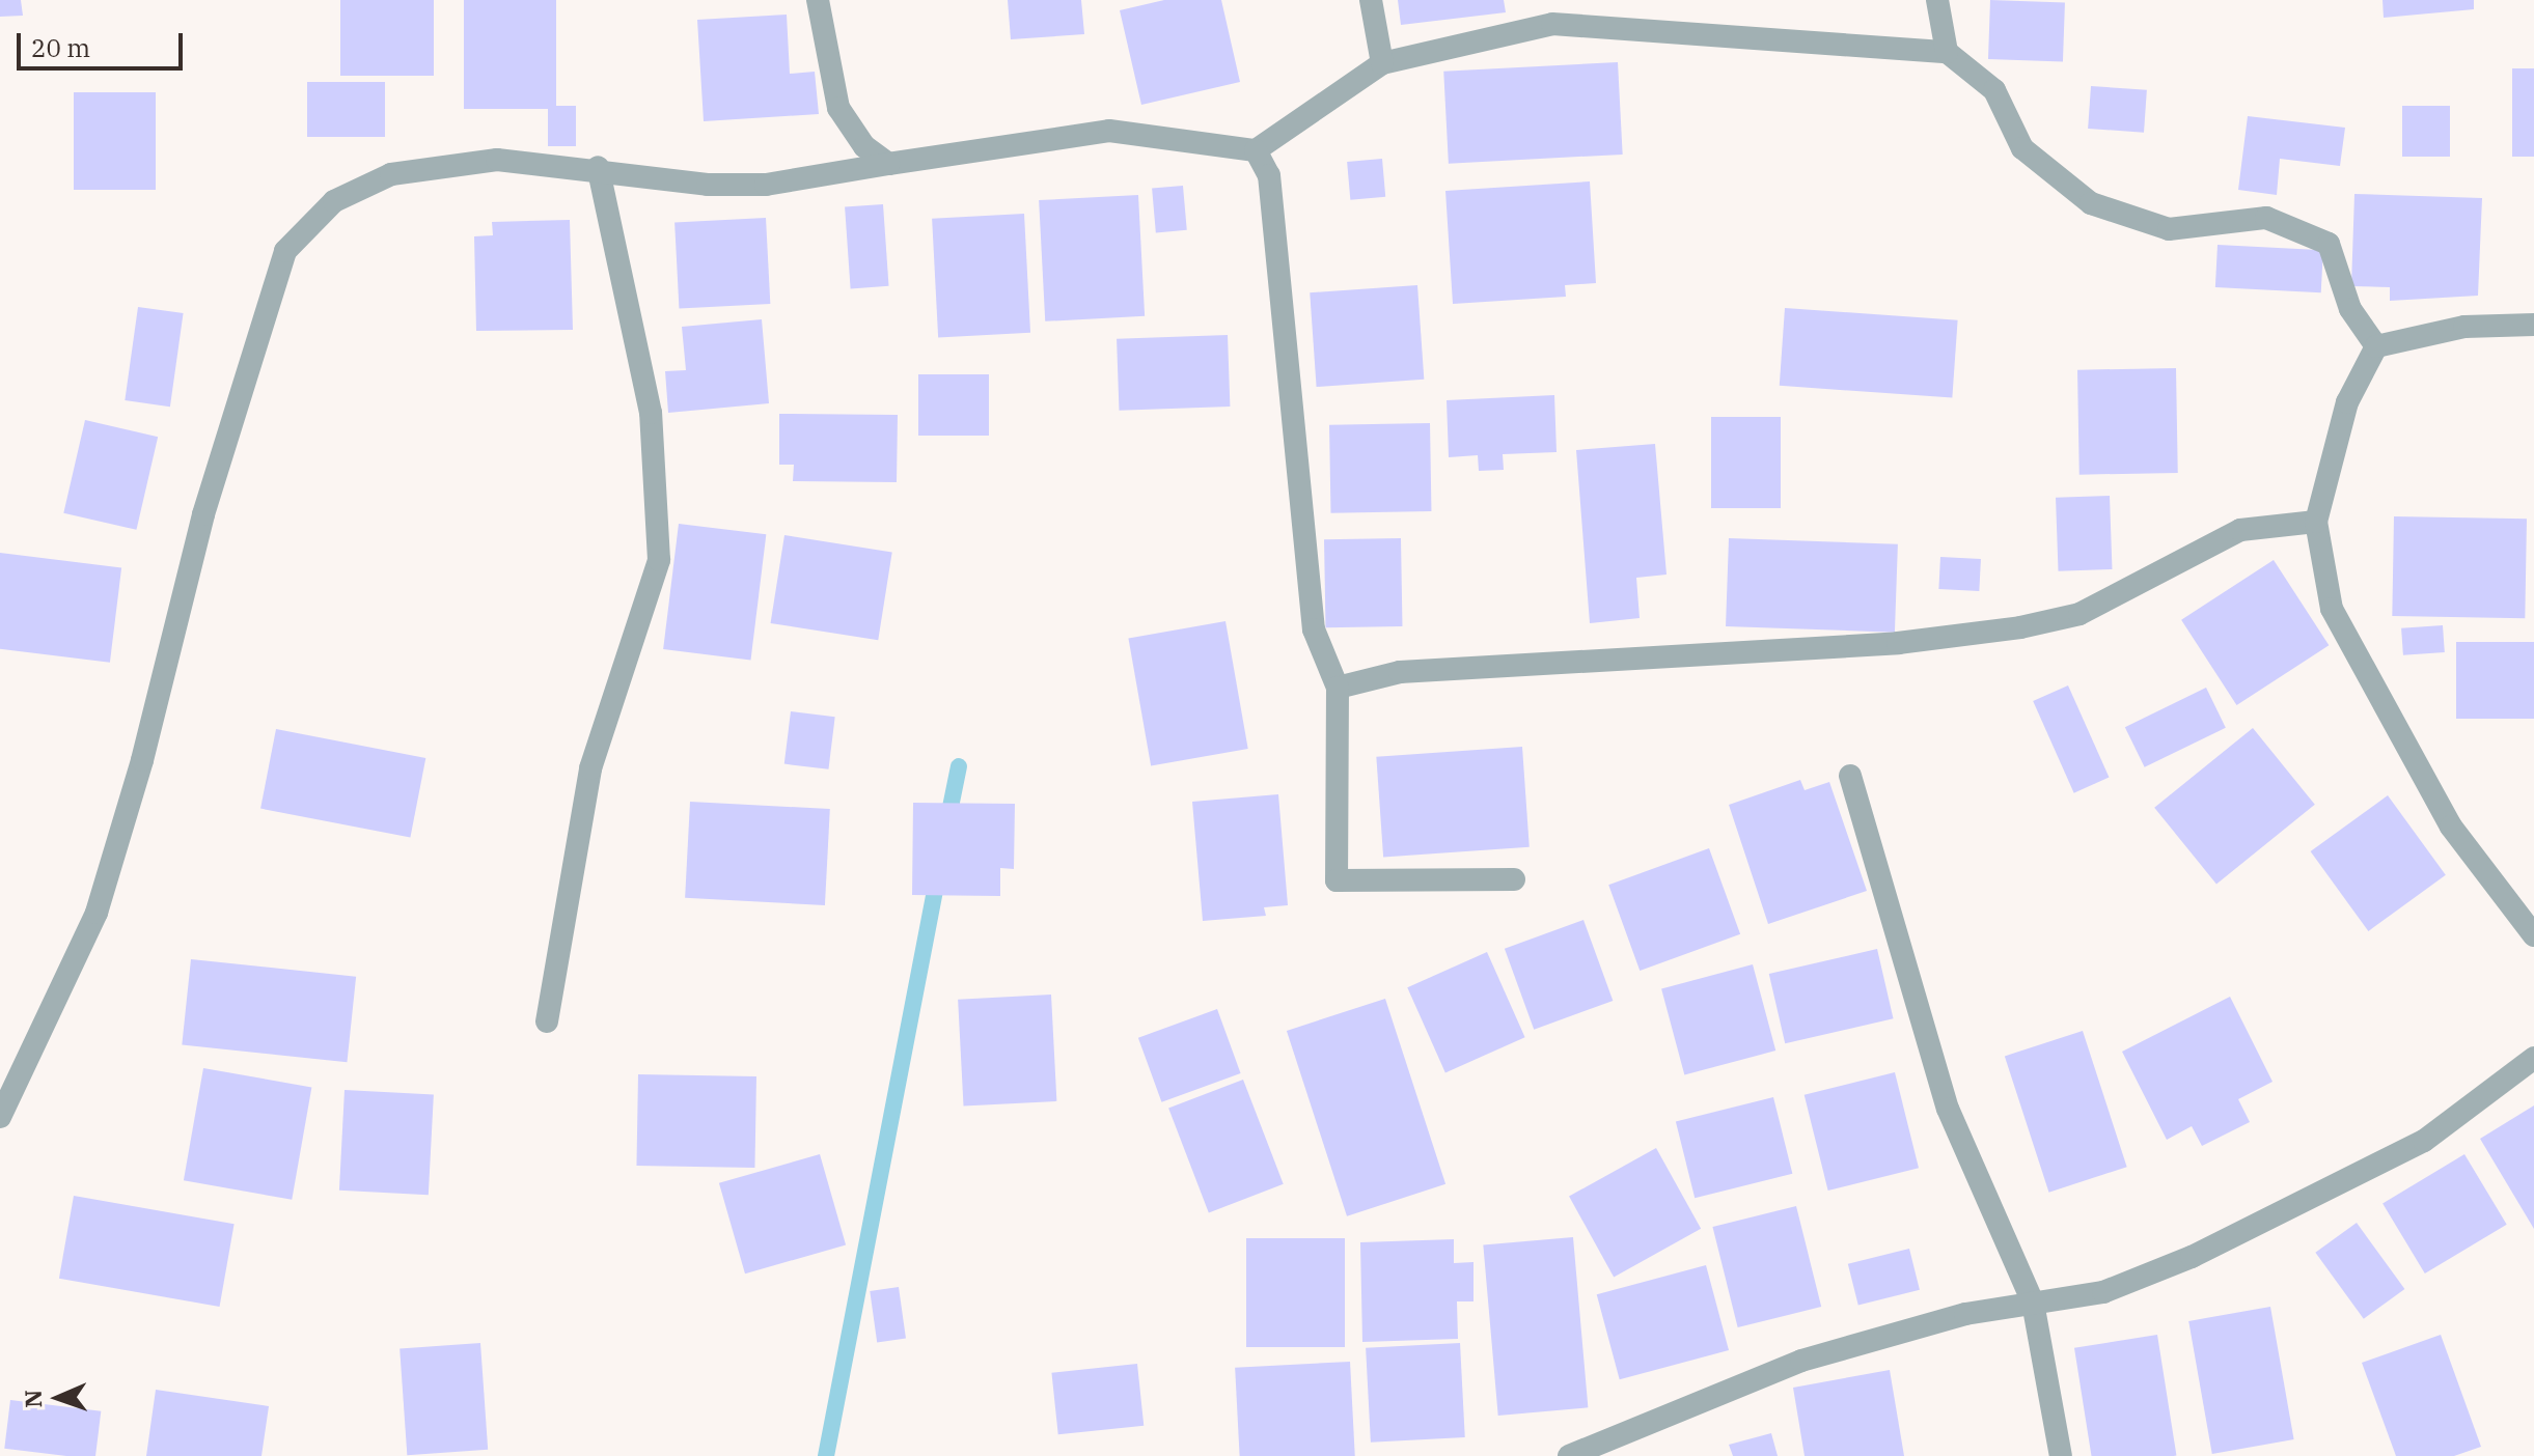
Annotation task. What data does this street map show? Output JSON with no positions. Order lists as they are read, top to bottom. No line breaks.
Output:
{"scale_bar":"20 m","north":"left"}
